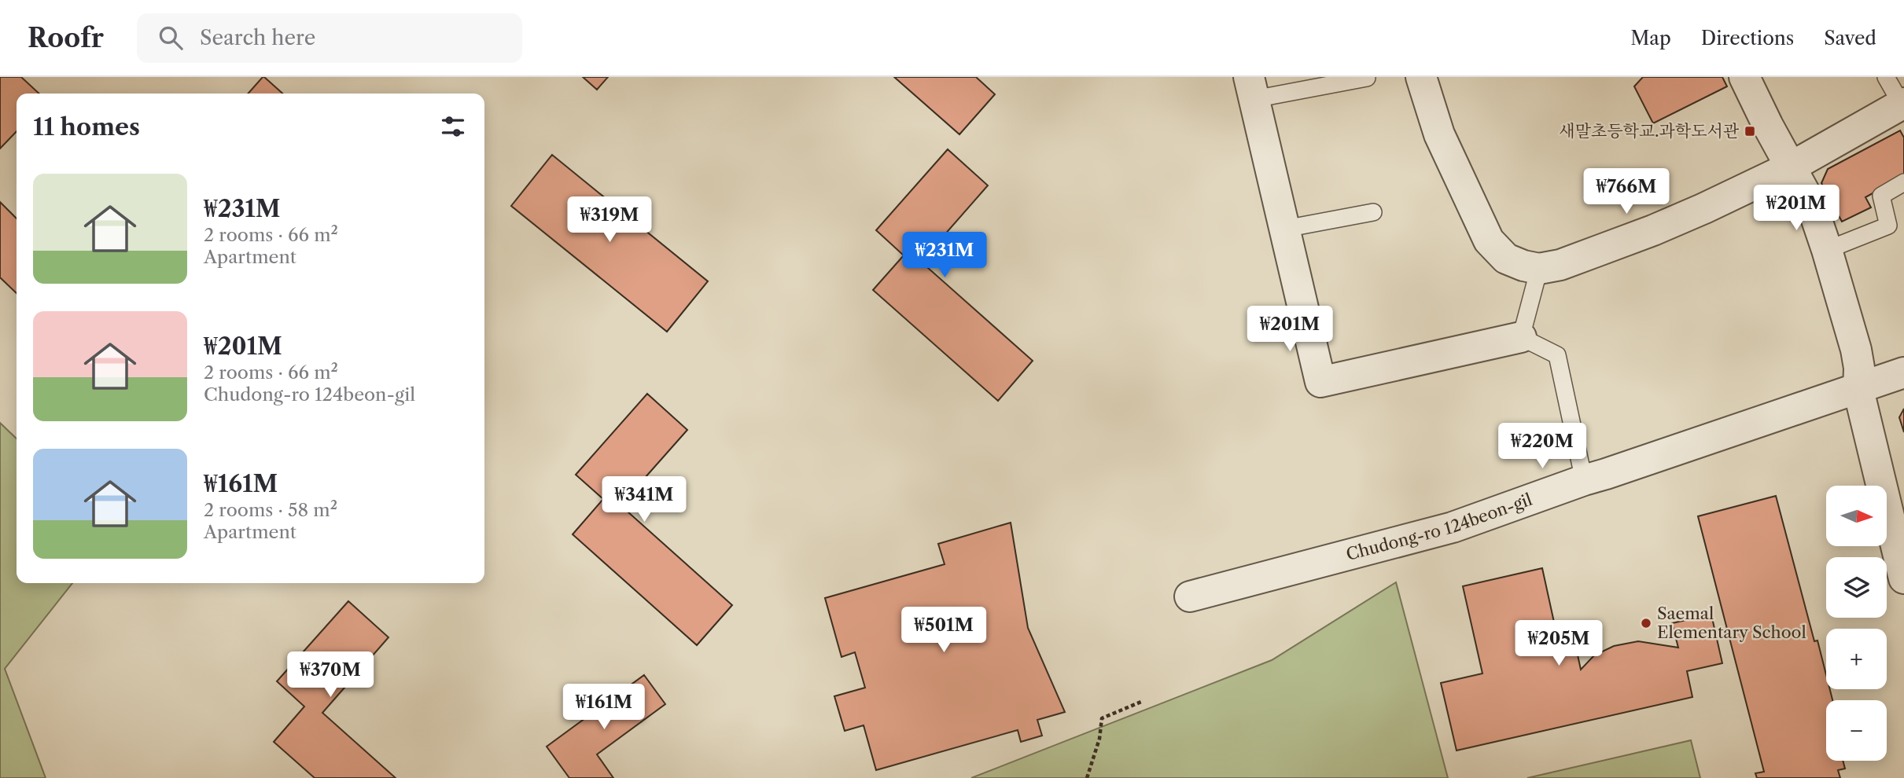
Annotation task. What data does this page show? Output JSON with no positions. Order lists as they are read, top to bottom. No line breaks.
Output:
{"streets":{"street":["Chudong-ro 124beon-gil"]},"places":{"transit":["새말초등학교.과학도서관"],"other":["Saemal Elementary School"]},"north":"right","page":{"header":"Roofr","search":"Search here","nav":["Map","Directions","Saved"],"heading":"11 homes","list":[{"name":"₩231M","note":"2 rooms · 66 m² · Apartment"},{"name":"₩201M","note":"2 rooms · 66 m² · Chudong-ro 124beon-gil"},{"name":"₩161M","note":"2 rooms · 58 m² · Apartment"}],"price":["₩766M","₩201M","₩319M","₩231M","₩201M","₩220M","₩341M","₩501M","₩205M","₩370M","₩161M"],"map_buttons":["+","−"]}}
